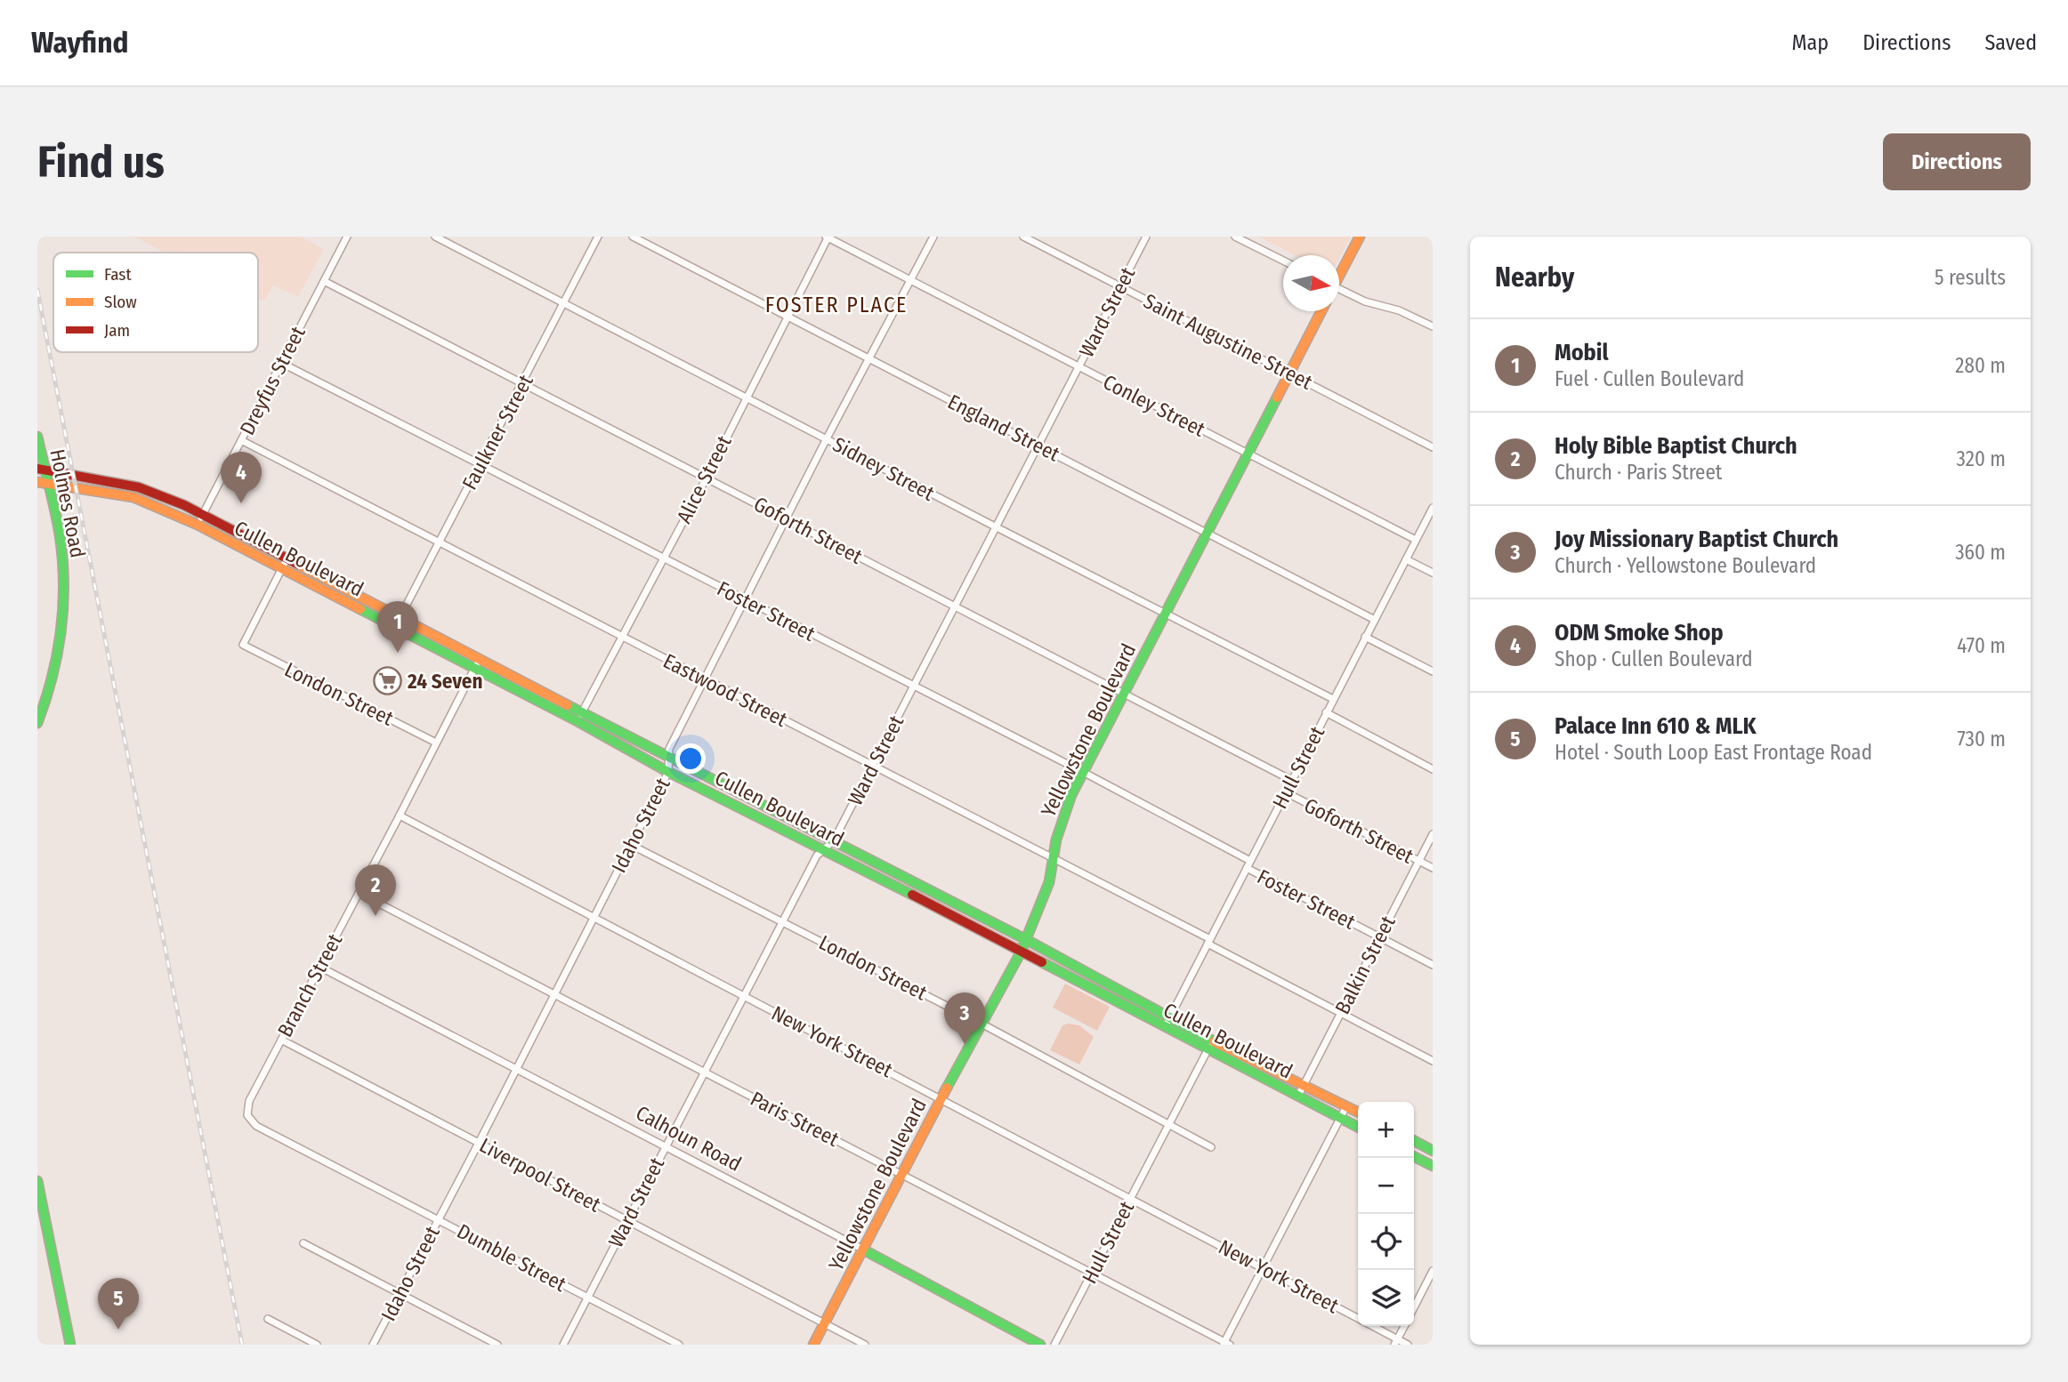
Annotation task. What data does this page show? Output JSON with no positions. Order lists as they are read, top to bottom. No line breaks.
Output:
{"streets":{"main road":["Holmes Road","Cullen Boulevard","Yellowstone Boulevard","Calhoun Road"],"street":["Ward Street","Saint Augustine Street","Dreyfus Street","Conley Street","England Street","Faulkner Street","Sidney Street","Alice Street","Goforth Street","Foster Street","Eastwood Street","London Street","Hull Street","Idaho Street","Balkin Street","Branch Street","New York Street","Paris Street","Liverpool Street","Dumble Street"]},"crossings":[["Ward Street","Saint Augustine Street"],["Ward Street","Conley Street"],["Ward Street","England Street"],["Ward Street","Sidney Street"],["Ward Street","Goforth Street"],["Ward Street","Cullen Boulevard"],["Ward Street","Foster Street"],["Ward Street","Eastwood Street"],["Ward Street","London Street"],["Ward Street","New York Street"],["Ward Street","Paris Street"],["Ward Street","Calhoun Road"],["Ward Street","Liverpool Street"],["Ward Street","Dumble Street"],["Saint Augustine Street","Yellowstone Boulevard"],["Dreyfus Street","Goforth Street"],["Dreyfus Street","Cullen Boulevard"],["Dreyfus Street","Foster Street"],["Dreyfus Street","Eastwood Street"],["Conley Street","Alice Street"],["Conley Street","Yellowstone Boulevard"],["Conley Street","Hull Street"],["Conley Street","Idaho Street"],["England Street","Alice Street"],["England Street","Yellowstone Boulevard"],["England Street","Hull Street"],["England Street","Idaho Street"],["Faulkner Street","Sidney Street"],["Faulkner Street","Goforth Street"],["Faulkner Street","Cullen Boulevard"],["Faulkner Street","Foster Street"],["Faulkner Street","Eastwood Street"],["Sidney Street","Alice Street"],["Sidney Street","Yellowstone Boulevard"],["Sidney Street","Hull Street"],["Sidney Street","Idaho Street"],["Alice Street","Goforth Street"],["Alice Street","Cullen Boulevard"],["Alice Street","Foster Street"],["Alice Street","Eastwood Street"],["Holmes Road","Cullen Boulevard"],["Goforth Street","Yellowstone Boulevard"],["Goforth Street","Hull Street"],["Goforth Street","Idaho Street"],["Goforth Street","Balkin Street"],["Cullen Boulevard","London Street"],["Cullen Boulevard","Yellowstone Boulevard"],["Cullen Boulevard","Hull Street"],["Cullen Boulevard","Idaho Street"],["Cullen Boulevard","Balkin Street"],["Cullen Boulevard","Branch Street"],["Foster Street","Yellowstone Boulevard"],["Foster Street","Hull Street"],["Foster Street","Idaho Street"],["Foster Street","Balkin Street"],["Eastwood Street","Yellowstone Boulevard"],["Eastwood Street","Hull Street"],["Eastwood Street","Idaho Street"],["Eastwood Street","Balkin Street"],["London Street","Yellowstone Boulevard"],["London Street","Hull Street"],["London Street","Idaho Street"],["London Street","Branch Street"],["Yellowstone Boulevard","New York Street"],["Yellowstone Boulevard","Paris Street"],["Yellowstone Boulevard","Calhoun Road"],["Yellowstone Boulevard","Liverpool Street"],["Hull Street","New York Street"],["Hull Street","Paris Street"],["Idaho Street","New York Street"],["Idaho Street","Paris Street"],["Idaho Street","Calhoun Road"],["Idaho Street","Liverpool Street"],["Idaho Street","Dumble Street"],["Branch Street","New York Street"],["Branch Street","Paris Street"],["Branch Street","Calhoun Road"],["Branch Street","Liverpool Street"],["Branch Street","Dumble Street"]],"districts":["FOSTER PLACE"],"places":{"supermarket":["24 Seven"]},"legend":["Fast","Slow","Jam"],"north":"right","page":{"header":"Wayfind","nav":["Map","Directions","Saved"],"buttons":"Directions","title":"Find us","heading":["Nearby","5 results"],"list":[{"mark":"1","name":"Mobil","note":"Fuel · Cullen Boulevard","value":"280 m"},{"mark":"2","name":"Holy Bible Baptist Church","note":"Church · Paris Street","value":"320 m"},{"mark":"3","name":"Joy Missionary Baptist Church","note":"Church · Yellowstone Boulevard","value":"360 m"},{"mark":"4","name":"ODM Smoke Shop","note":"Shop · Cullen Boulevard","value":"470 m"},{"mark":"5","name":"Palace Inn 610 & MLK","note":"Hotel · South Loop East Frontage Road","value":"730 m"}],"pins":["4","1","2","3","5"],"map_buttons":["+","−"]}}
